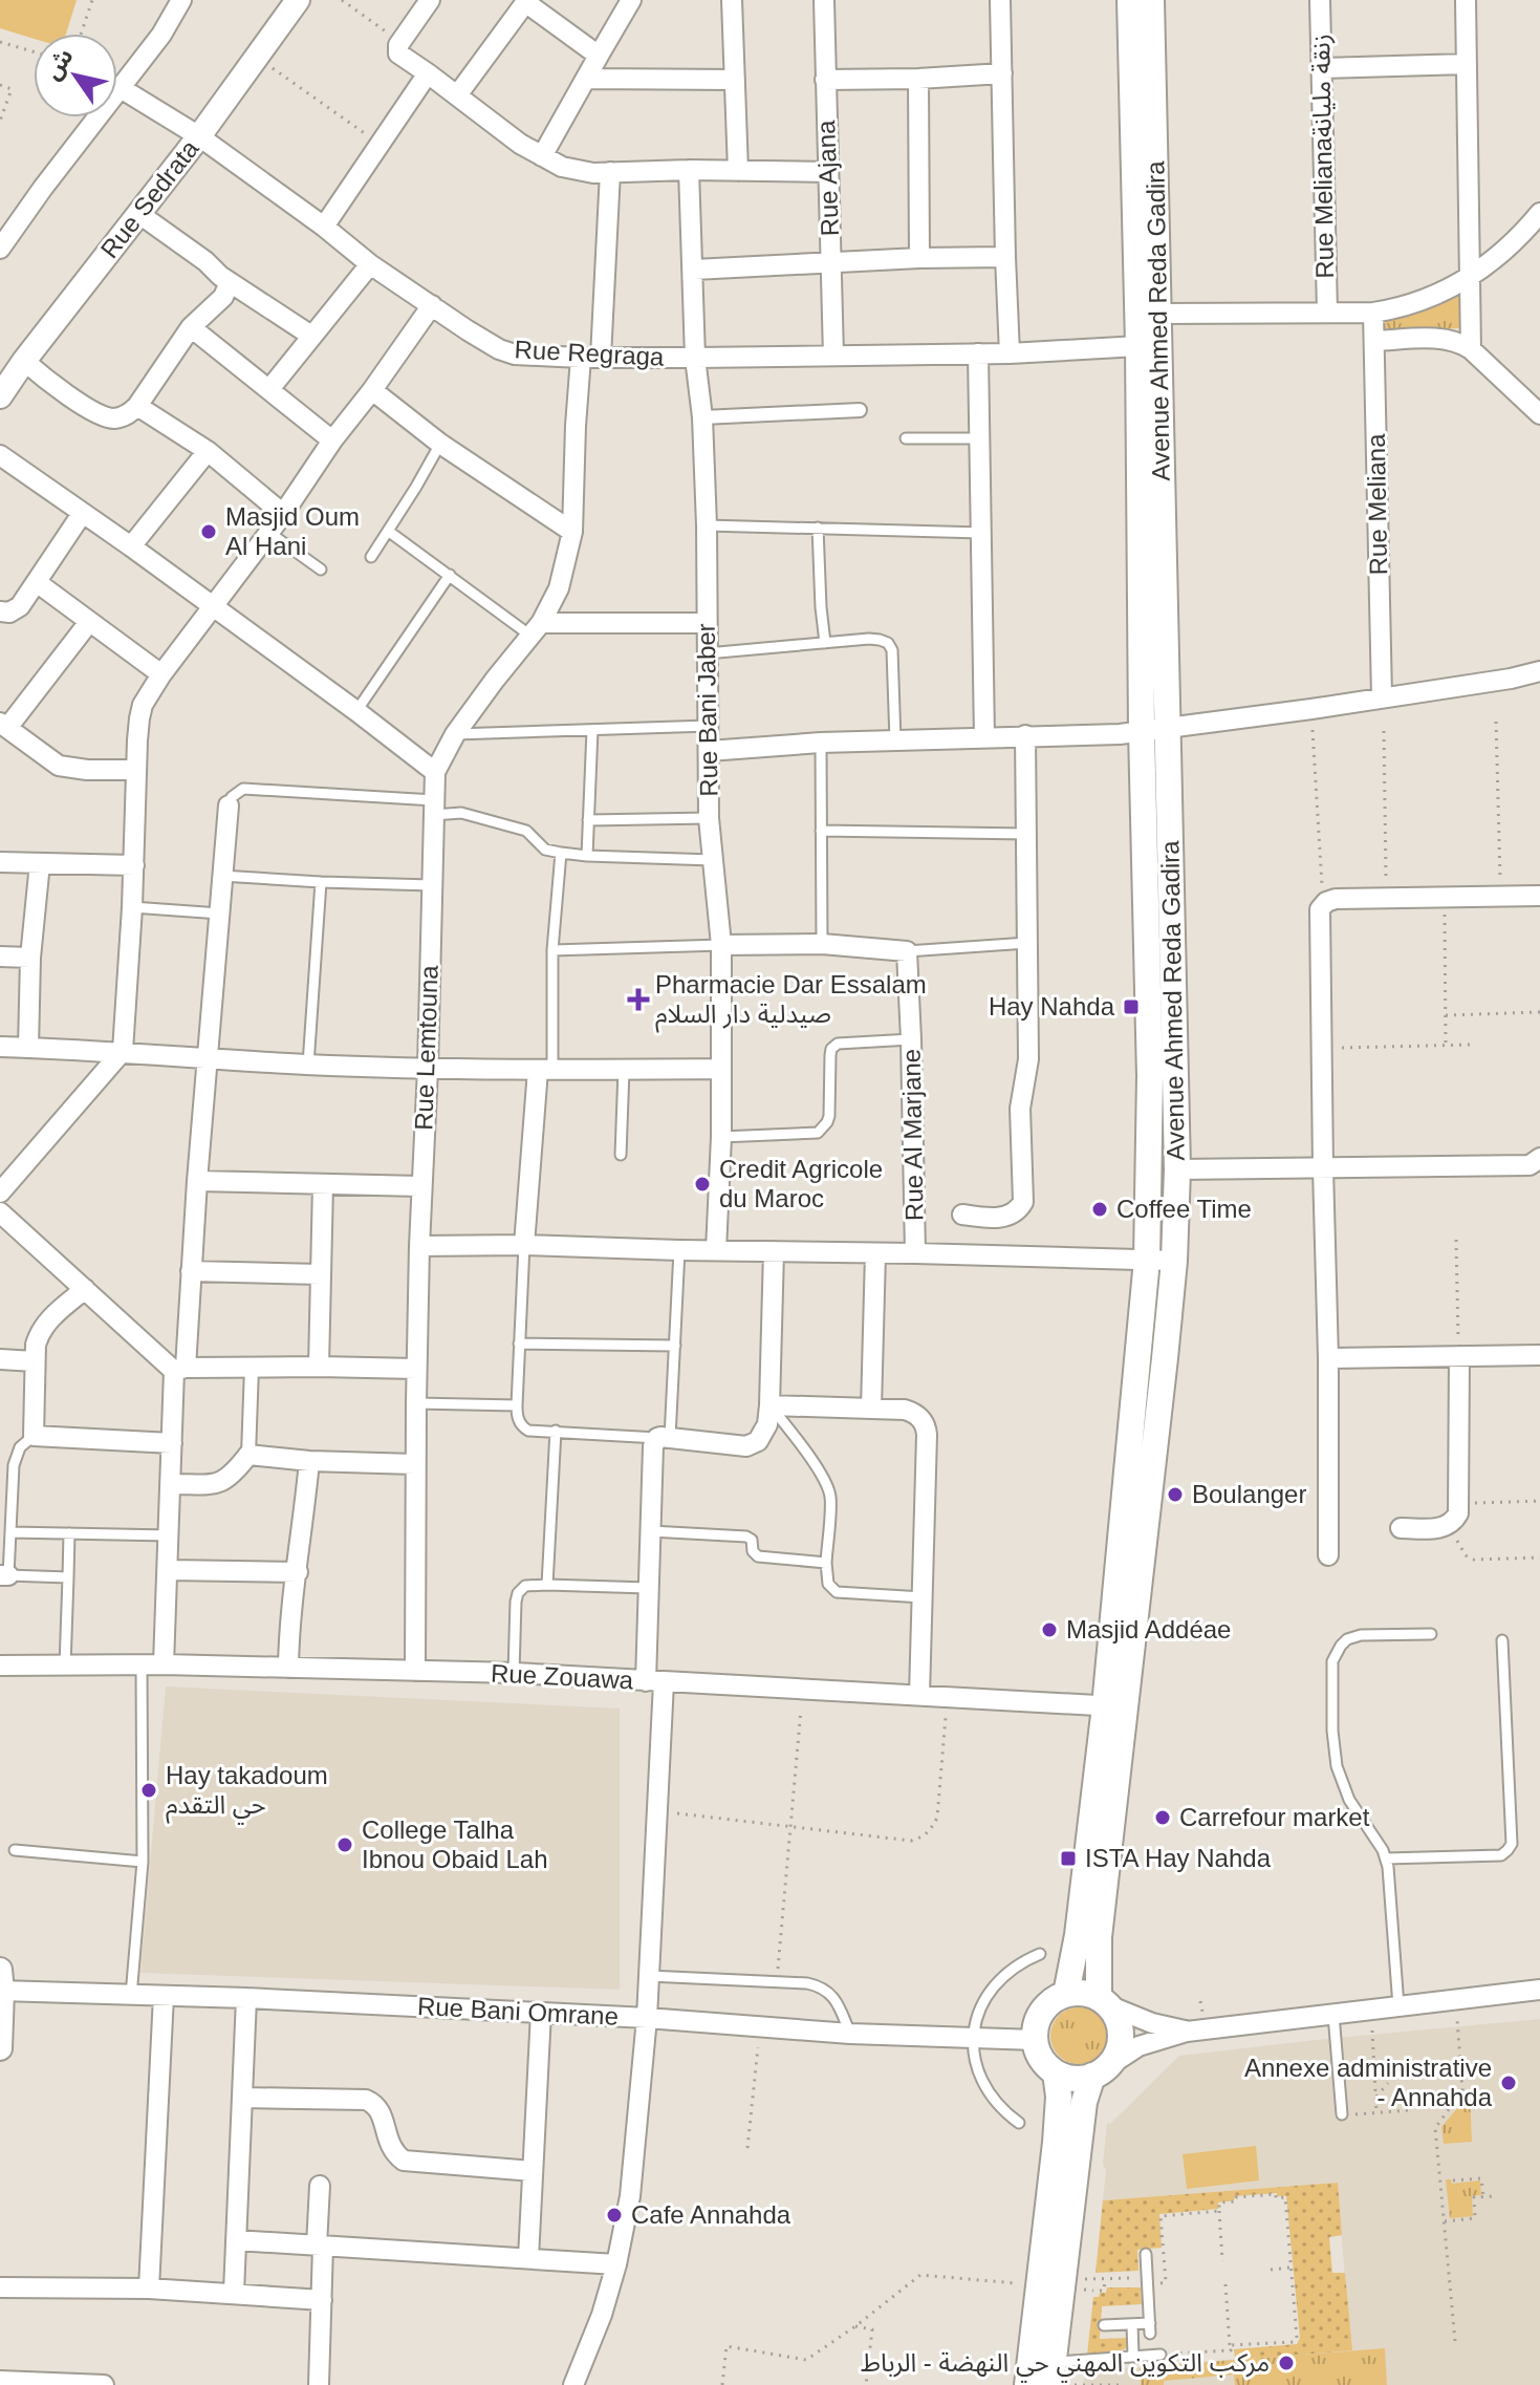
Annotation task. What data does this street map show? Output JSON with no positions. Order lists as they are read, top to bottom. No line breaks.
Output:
{"streets":{"main road":["Avenue Ahmed Reda Gadira"],"street":["Rue Melianaزنقة مليانة","Rue Ajana","Rue Sedrata","Rue Regraga","Rue Meliana","Rue Bani Jaber","Rue Lemtouna","Rue Al Marjane","Rue Zouawa","Rue Bani Omrane"]},"crossings":[["Rue Ajana","Rue Regraga"],["Rue Sedrata","Rue Regraga"],["Avenue Ahmed Reda Gadira","Rue Regraga"],["Avenue Ahmed Reda Gadira","Rue Zouawa"],["Avenue Ahmed Reda Gadira","Rue Bani Omrane"],["Rue Regraga","Rue Bani Jaber"],["Rue Regraga","Rue Lemtouna"],["Rue Lemtouna","Rue Zouawa"]],"places":{"other":["Masjid Oum Al Hani","Credit Agricole du Maroc","Coffee Time","Boulanger","Masjid Addéae","Hay takadoum حي التقدم","Carrefour market","College Talha Ibnou Obaid Lah","Annexe administrative - Annahda","Cafe Annahda","مركب التكوين المهني حي النهضة - الرباط"],"health":["Pharmacie Dar Essalam صيدلية دار السلام"],"transit":["Hay Nahda","ISTA Hay Nahda"]},"north":"top left"}
